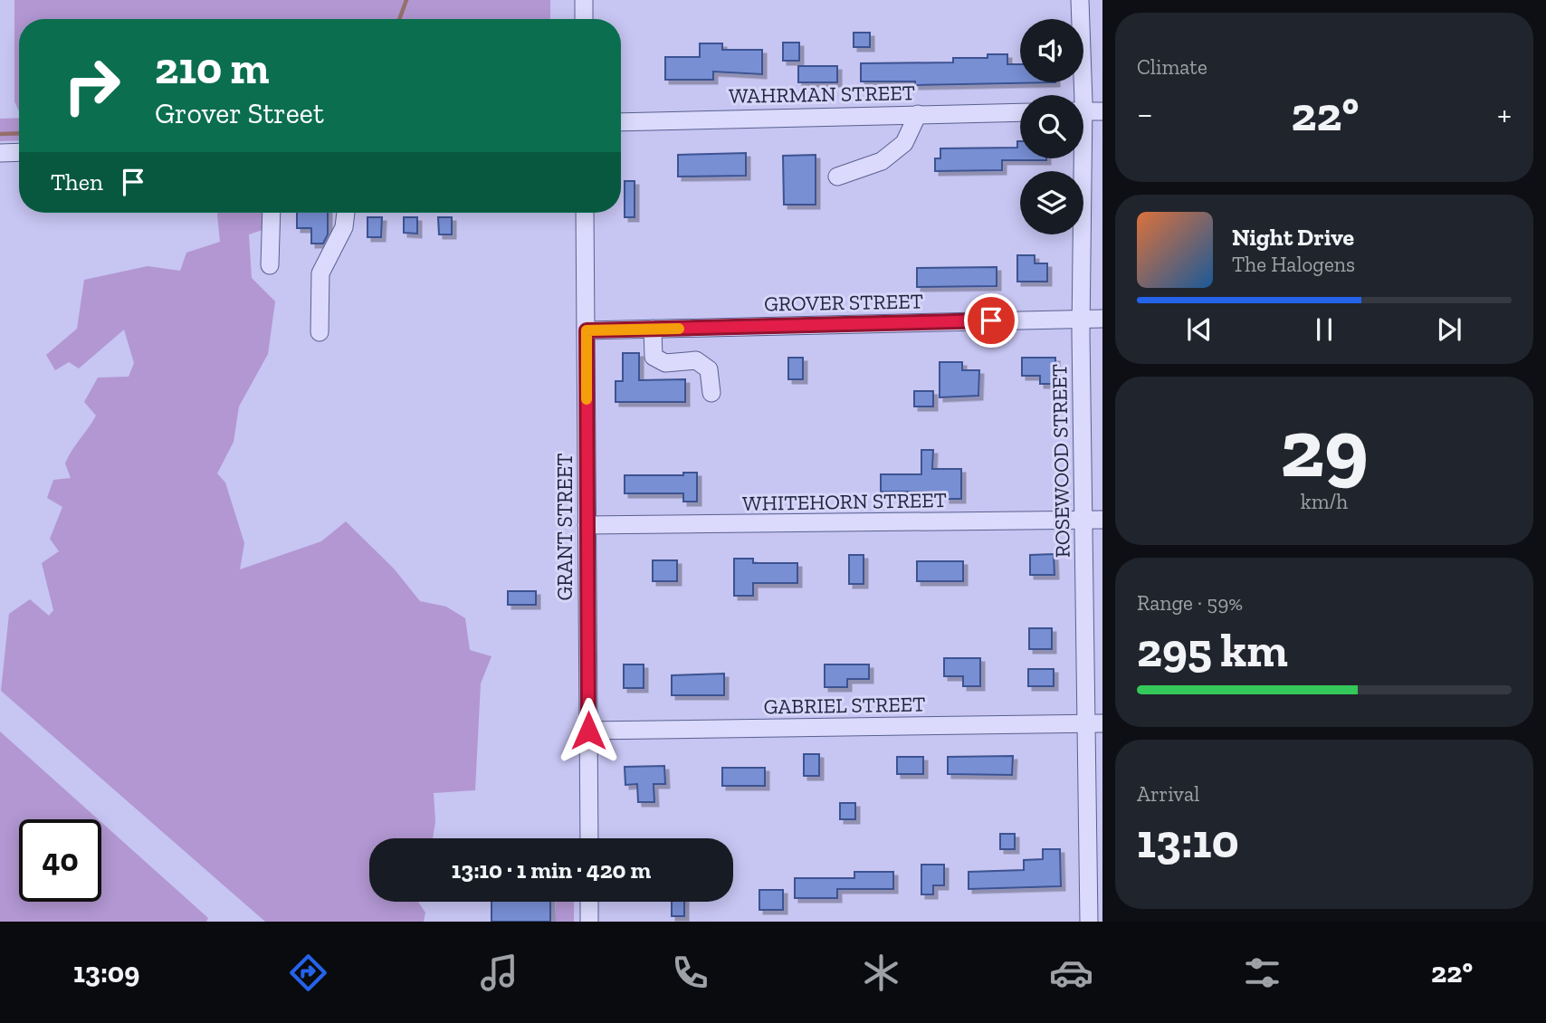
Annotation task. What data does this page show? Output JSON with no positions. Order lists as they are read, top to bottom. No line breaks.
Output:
{"streets":{"street":["WAHRMAN STREET","GROVER STREET","ROSEWOOD STREET","WHITEHORN STREET","GRANT STREET","GABRIEL STREET"]},"crossings":[["GROVER STREET","ROSEWOOD STREET"],["GROVER STREET","GRANT STREET"],["ROSEWOOD STREET","WHITEHORN STREET"],["ROSEWOOD STREET","GABRIEL STREET"],["WHITEHORN STREET","GRANT STREET"],["GRANT STREET","GABRIEL STREET"]],"page":{"tile":["Climate",["29","km/h"],["Range · 59%","295 km"],["Arrival","13:10"]],"turn":["210 m","Grover Street"],"heat":["−","22°","+"],"then":"Then","song":["Night Drive","The Halogens"],"limit":"40","trip":"13:10 · 1 min · 420 m","tabs":["13:09","22°"]}}
